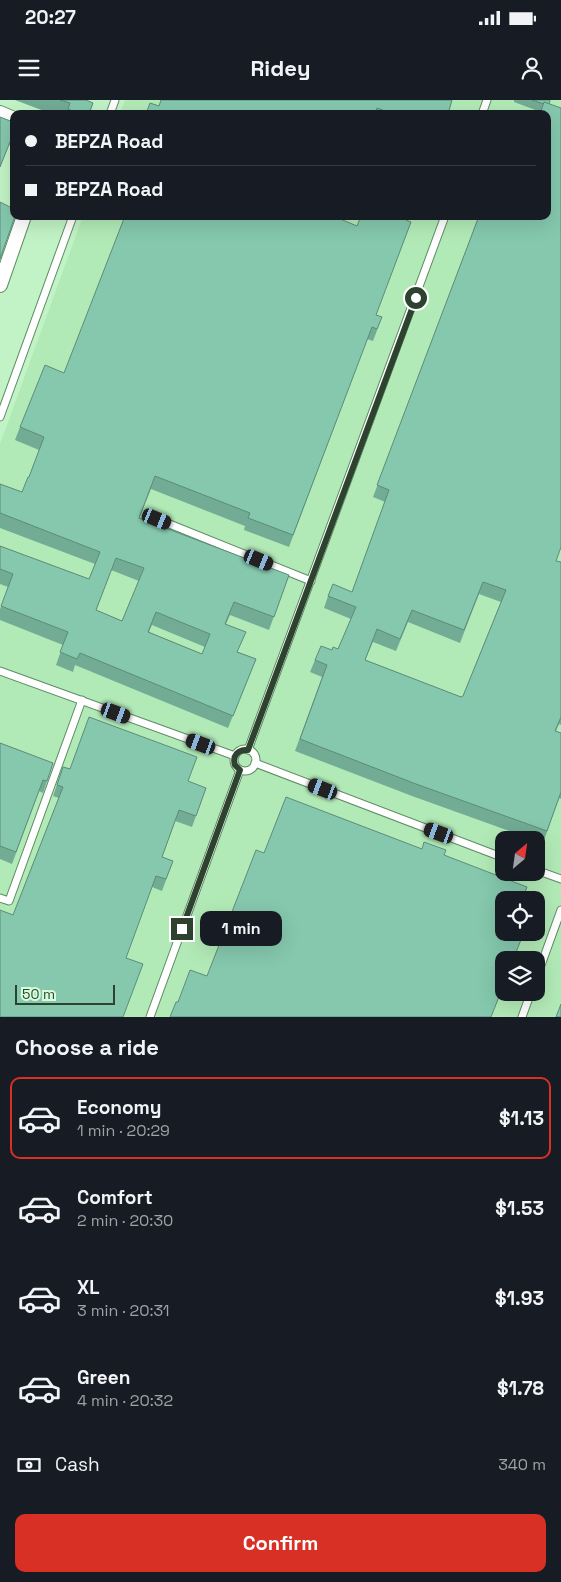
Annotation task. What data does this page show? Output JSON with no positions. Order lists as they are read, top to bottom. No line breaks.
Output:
{"scale_bar":"50 m","north":"top right","page":{"status":"20:27","header":"Ridey","banner":["BEPZA Road","BEPZA Road"],"bubble":"1 min","scale":"50 m","heading":"Choose a ride","list":[{"name":"Economy","note":"1 min · 20:29","value":"$1.13"},{"name":"Comfort","note":"2 min · 20:30","value":"$1.53"},{"name":"XL","note":"3 min · 20:31","value":"$1.93"},{"name":"Green","note":"4 min · 20:32","value":"$1.78"}],"pay":["Cash","340 m"],"buttons":"Confirm"}}
